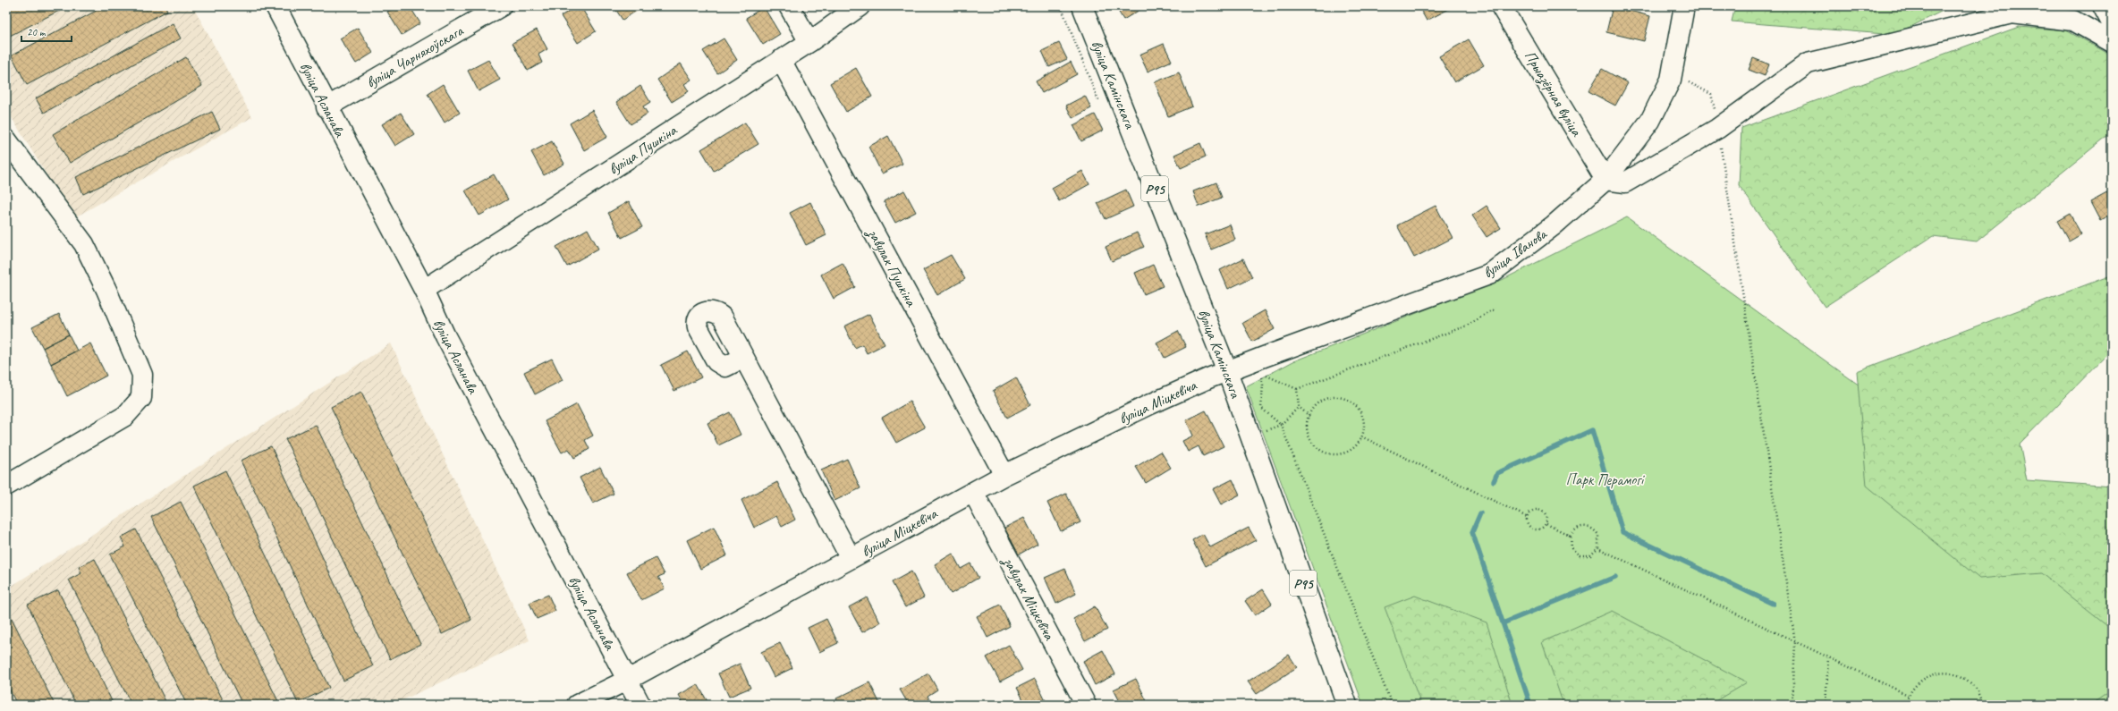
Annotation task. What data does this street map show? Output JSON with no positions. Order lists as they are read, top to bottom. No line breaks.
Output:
{"streets":{"street":["вуліца Чарняхоўскага","вуліца Камінскага","Прыазёрная вуліца","вуліца Асланава","вуліца Пушкіна","Р95","вуліца Іванова","завулак Пушкіна","вуліца Міцкевіча","завулак Міцкевіча"]},"crossings":[["вуліца Чарняхоўскага","вуліца Асланава"],["вуліца Камінскага","вуліца Іванова"],["вуліца Камінскага","вуліца Міцкевіча"],["Прыазёрная вуліца","вуліца Іванова"],["вуліца Асланава","вуліца Пушкіна"],["вуліца Асланава","вуліца Міцкевіча"],["вуліца Пушкіна","завулак Пушкіна"],["вуліца Іванова","вуліца Міцкевіча"],["завулак Пушкіна","вуліца Міцкевіча"],["вуліца Міцкевіча","завулак Міцкевіча"]],"parks":["Парк Перамогі"],"scale_bar":"20 m"}
